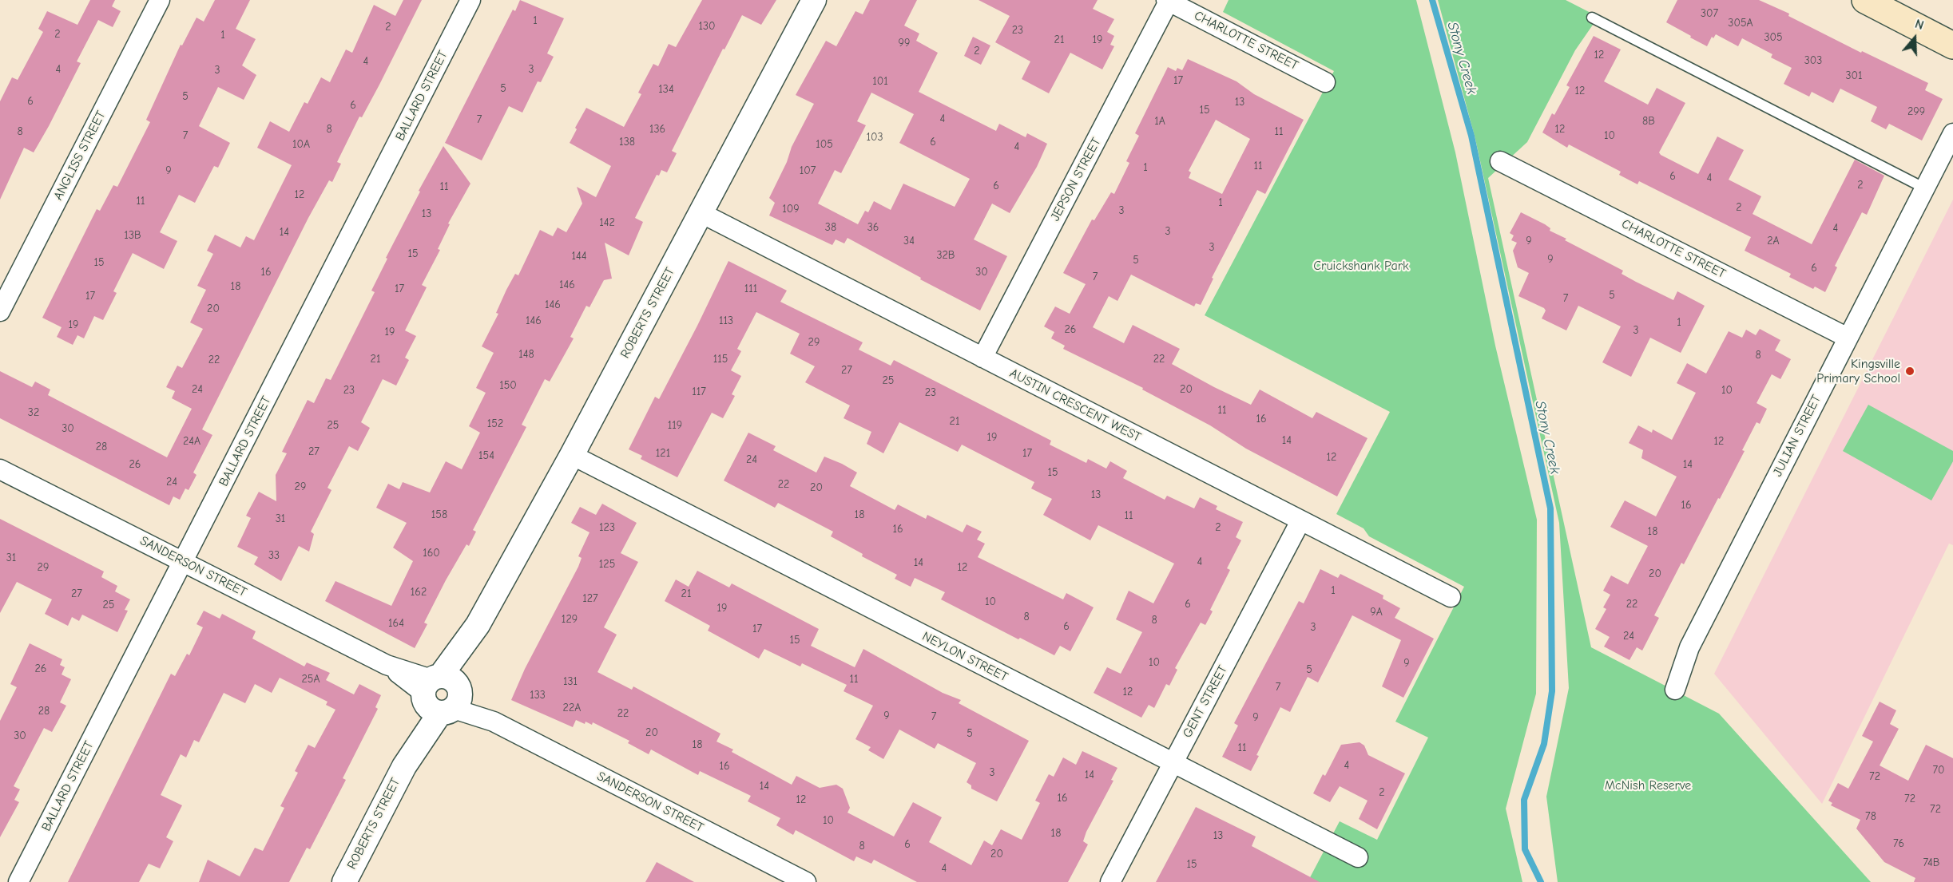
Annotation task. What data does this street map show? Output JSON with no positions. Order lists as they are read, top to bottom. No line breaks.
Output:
{"streets":{"street":["CHARLOTTE STREET","BALLARD STREET","ANGLISS STREET","JEPSON STREET","ROBERTS STREET","AUSTIN CRESCENT WEST","JULIAN STREET","SANDERSON STREET","NEYLON STREET","GENT STREET"]},"crossings":[["CHARLOTTE STREET","JEPSON STREET"],["CHARLOTTE STREET","JULIAN STREET"],["BALLARD STREET","SANDERSON STREET"],["JEPSON STREET","AUSTIN CRESCENT WEST"],["ROBERTS STREET","AUSTIN CRESCENT WEST"],["ROBERTS STREET","SANDERSON STREET"],["ROBERTS STREET","NEYLON STREET"],["AUSTIN CRESCENT WEST","GENT STREET"],["NEYLON STREET","GENT STREET"]],"water":["Stony Creek"],"parks":["Cruickshank Park","McNish Reserve"],"places":["Kingsville Primary School"],"house_numbers":["307","1","305A","130","2","23","2","1","305","21","19","99","2","12","303","4","4","3","3","301","17","101","5","134","12","5","6","13","6","15","299","4","7","1A","8B","8","136","12","8","11","7","10","103","138","6","10A","105","4","11","1","9","107","6","4","2","6","11","12","11","1","2","109","3","13","142","38","36","4","3","14","13B","34","9","2A","3","15","32B","144","9","5","15","6","16","30","7","146","18","17","111","5","17","7","146","20","146","113","1","19","26","3","19","29","148","8","21","115","22","22","27","25","150","24","20","23","10","117","23","11","32","16","21","152","25","119","30","19","14","24A","12","28","27","121","17","154","12","24","26","14","15","24","22","29","20","13","16","158","18","11","31","123","2","16","18","160","33","31","4","14","125","29","12","20","1","162","27","21","127","10","6","22","25","19","9A","8","129","8","164","6","3","17","24","15","10","9","26","5","25A","11","131","7","12","133","22A","28","22","9","7","9","20","5","30","18","11","4","16","70","3","14","72","14","2","16","72","12","72","78","10","18","13","76","6","8","20","74B","15","4"],"north":"top"}
